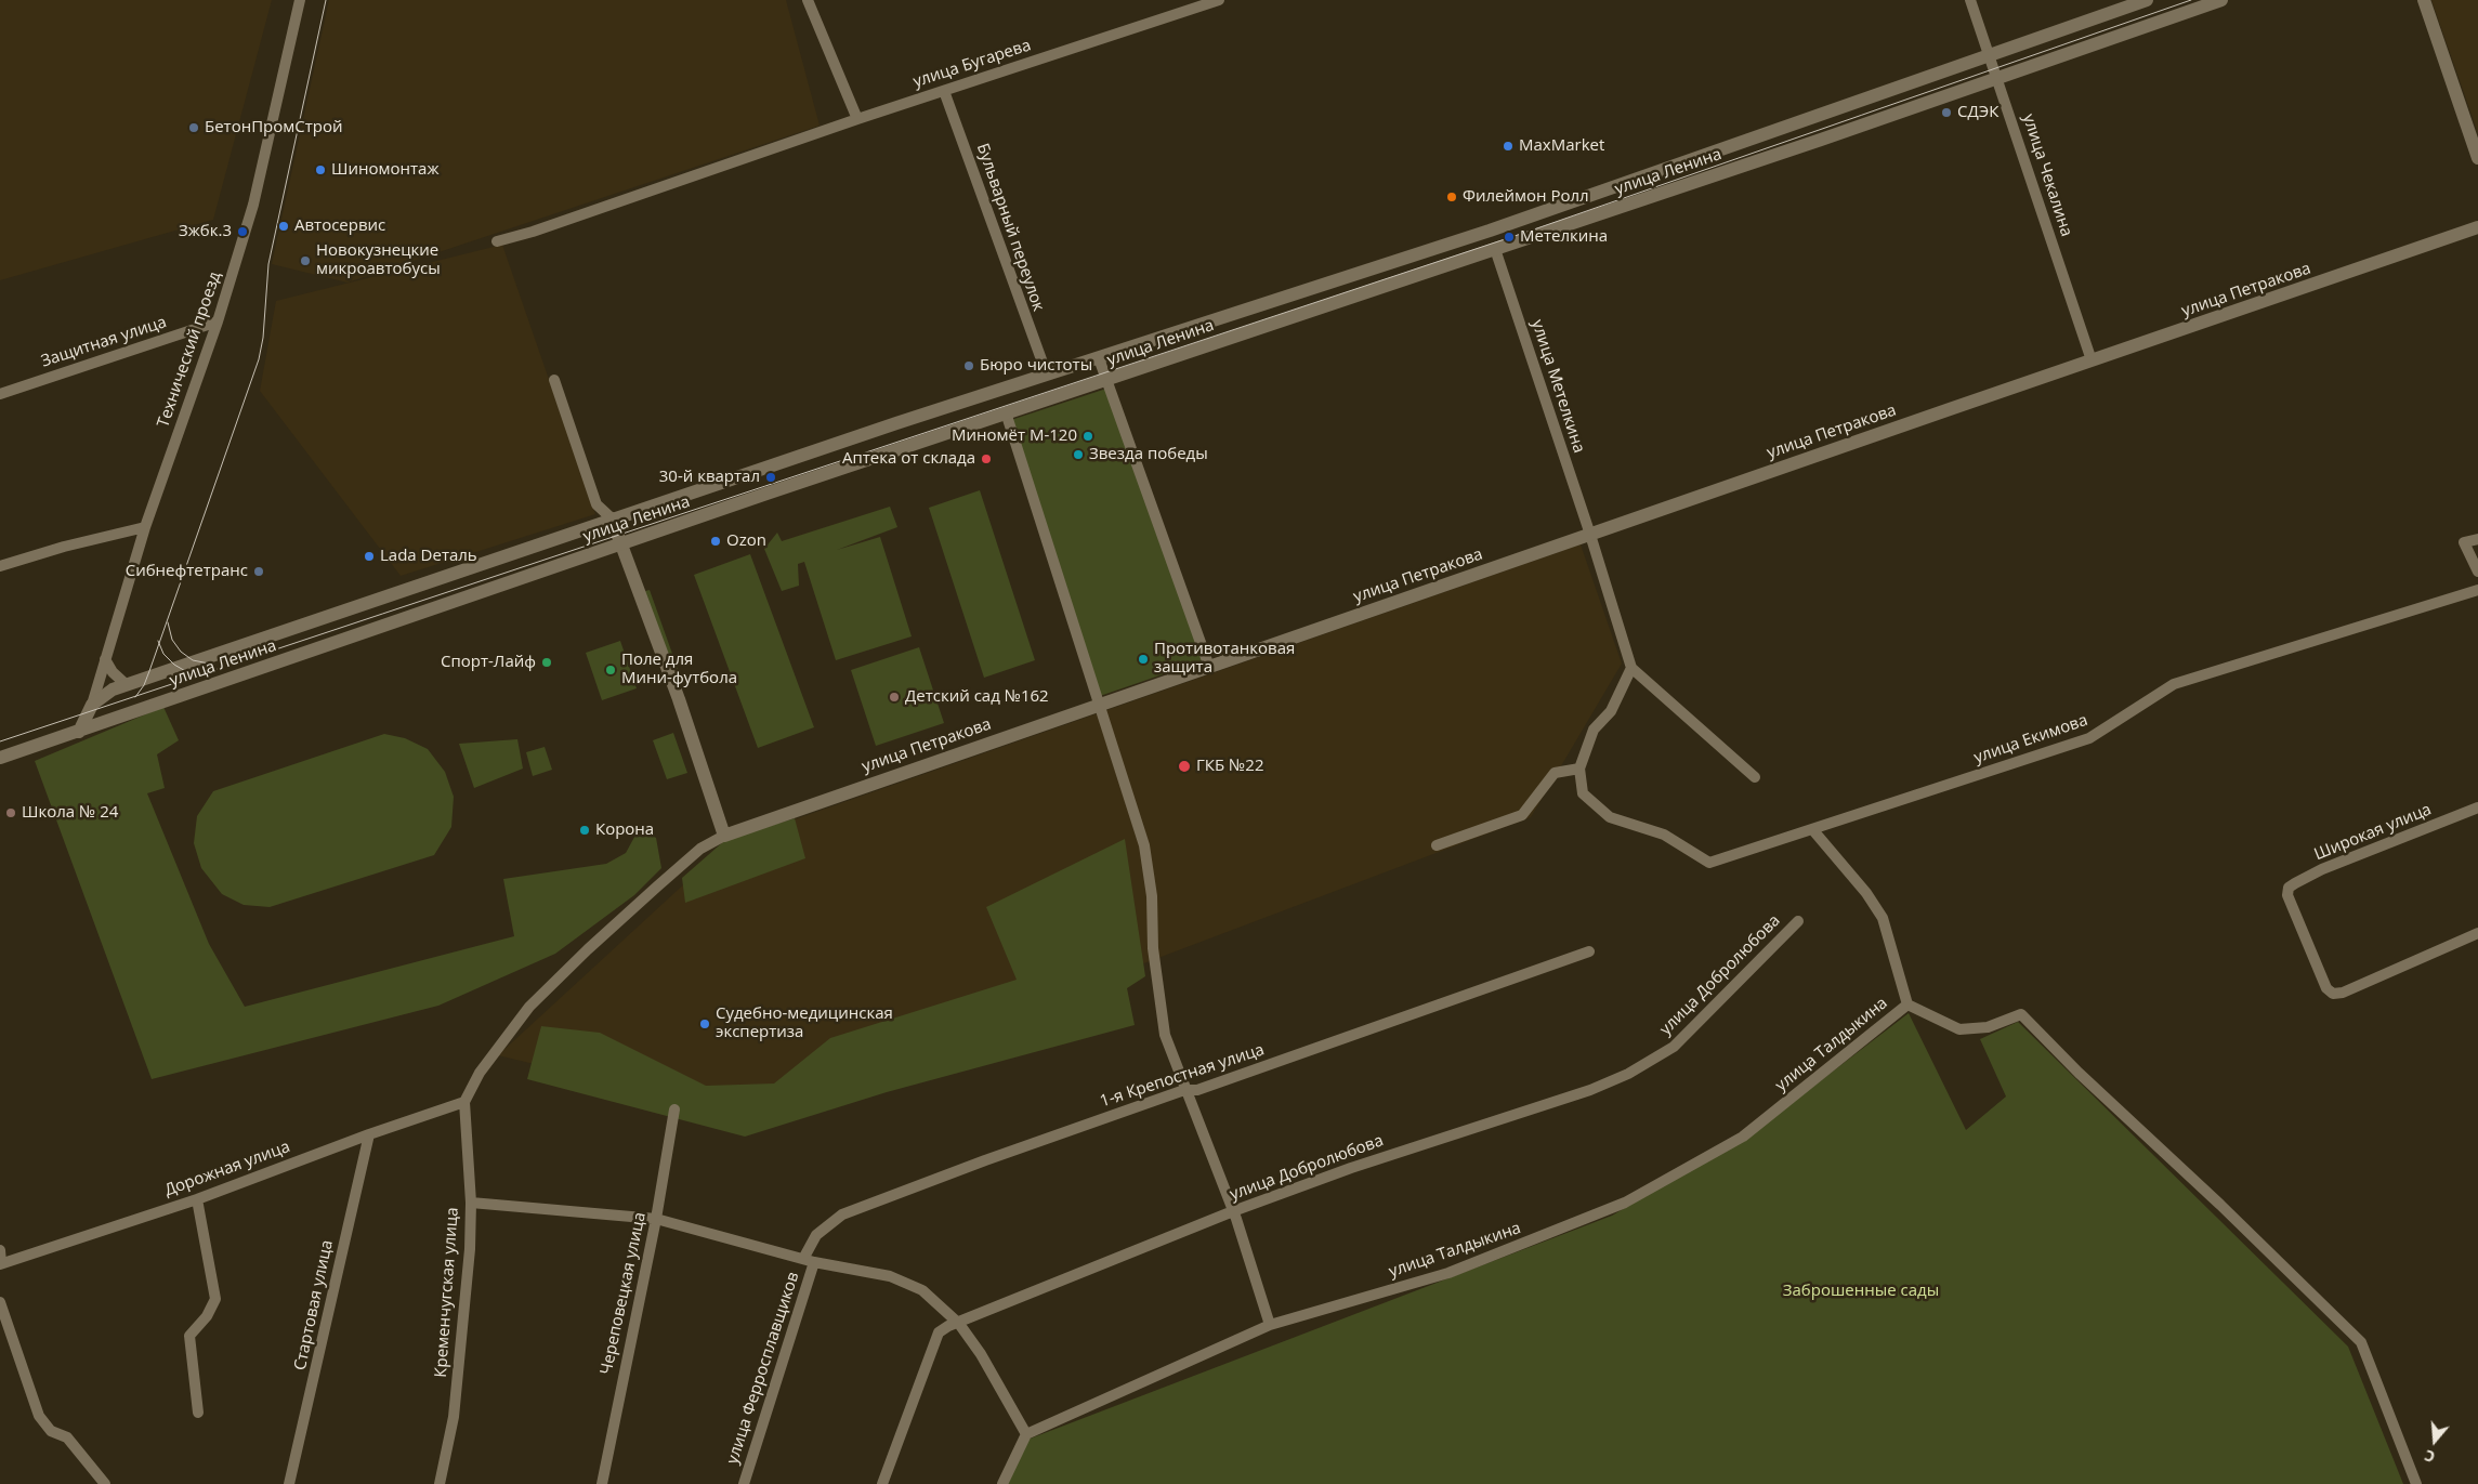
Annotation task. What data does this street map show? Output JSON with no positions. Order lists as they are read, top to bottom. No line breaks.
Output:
{"streets":{"main road":["улица Ленина","улица Петракова"],"street":["улица Бугарева","улица Чекалина","Бульварный переулок","Защитная улица","Технический проезд","улица Метелкина","улица Екимова","Широкая улица","улица Добролюбова","улица Талдыкина","1-я Крепостная улица","Дорожная улица","Кременчугская улица","Череповецкая улица","Стартовая улица","улица Ферросплавщиков"]},"crossings":[["улица Бугарева","Бульварный переулок"],["улица Ленина","улица Чекалина"],["улица Ленина","Бульварный переулок"],["улица Ленина","Технический проезд"],["улица Ленина","улица Метелкина"],["улица Чекалина","улица Петракова"],["улица Петракова","улица Метелкина"],["улица Петракова","Дорожная улица"],["улица Петракова","Кременчугская улица"],["Защитная улица","Технический проезд"],["Дорожная улица","Кременчугская улица"],["Дорожная улица","Стартовая улица"]],"parks":["Заброшенные сады"],"places":["СДЭК","БетонПромСтрой","MaxMarket","Шиномонтаж","Филеймон Ролл","Автосервис","Зжбк.3","Метелкина","Новокузнецкие микроавтобусы","Бюро чистоты","Миномёт М-120","Звезда победы","Аптека от склада","30-й квартал","Ozon","Lada Dеталь","Сибнефтетранс","Противотанковая защита","Спорт-Лайф","Поле для Мини-футбола","Детский сад №162","ГКБ №22","Школа № 24","Корона","Судебно-медицинская экспертиза"],"north":"bottom"}
